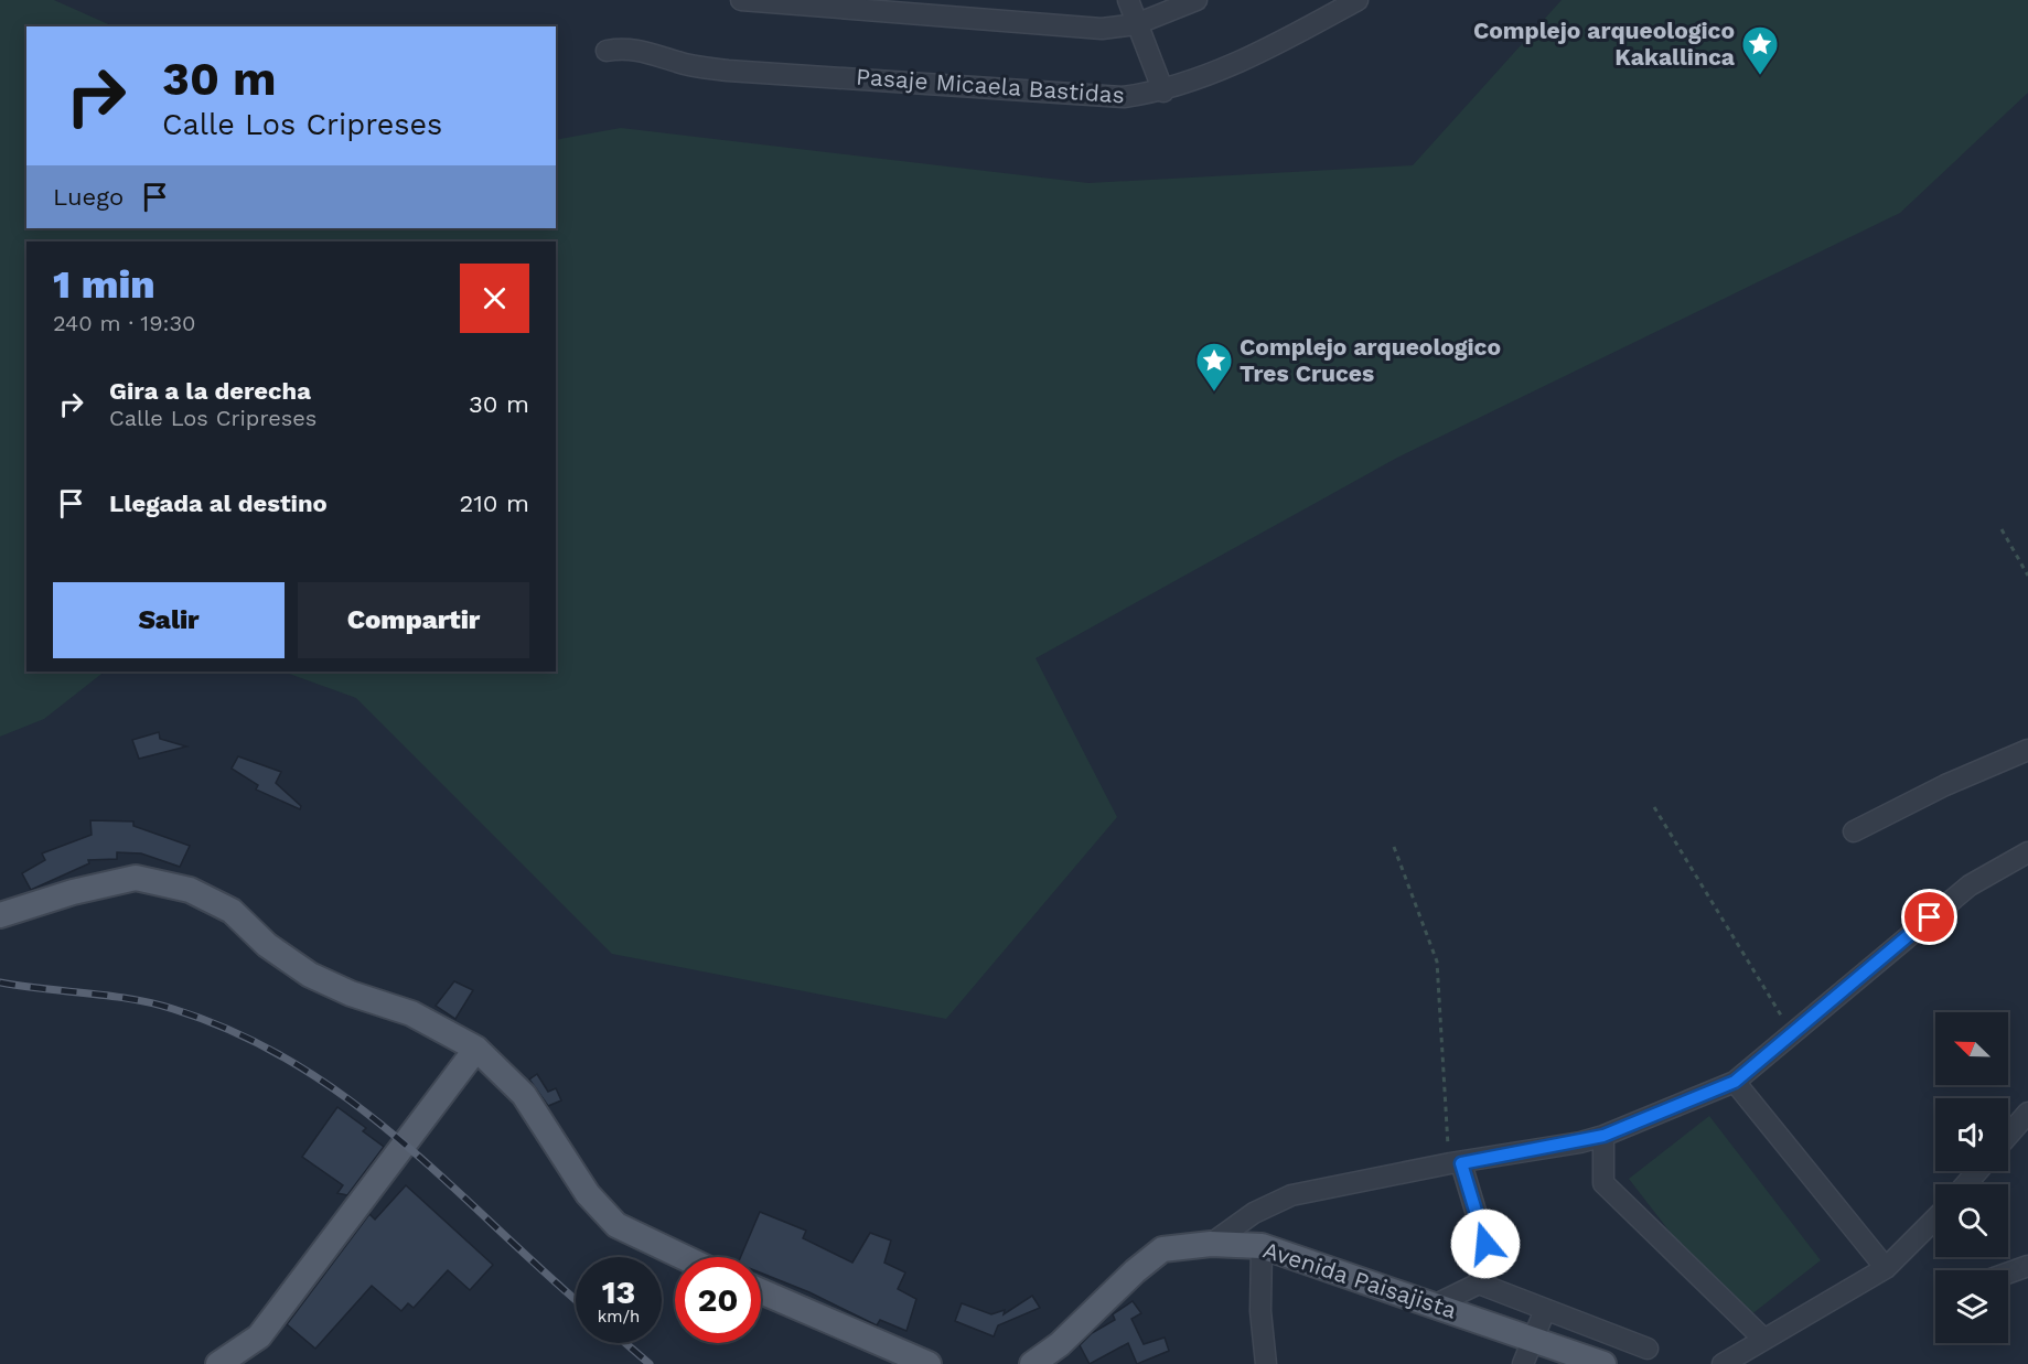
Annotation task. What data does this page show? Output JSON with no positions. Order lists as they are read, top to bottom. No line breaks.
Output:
{"streets":{"main road":["Avenida Paisajista"],"street":["Pasaje Micaela Bastidas"]},"places":{"place":["Complejo arqueologico Kakallinca","Complejo arqueologico Tres Cruces"]},"north":"top left","page":{"turn":["30 m","Calle Los Cripreses"],"then":"Luego","heading":["1 min","240 m · 19:30"],"list":[{"name":"Gira a la derecha","note":"Calle Los Cripreses","value":"30 m"},{"name":"Llegada al destino","value":"210 m"}],"buttons":["Salir","Compartir"],"speed":"13 km/h","limit":"20"}}
